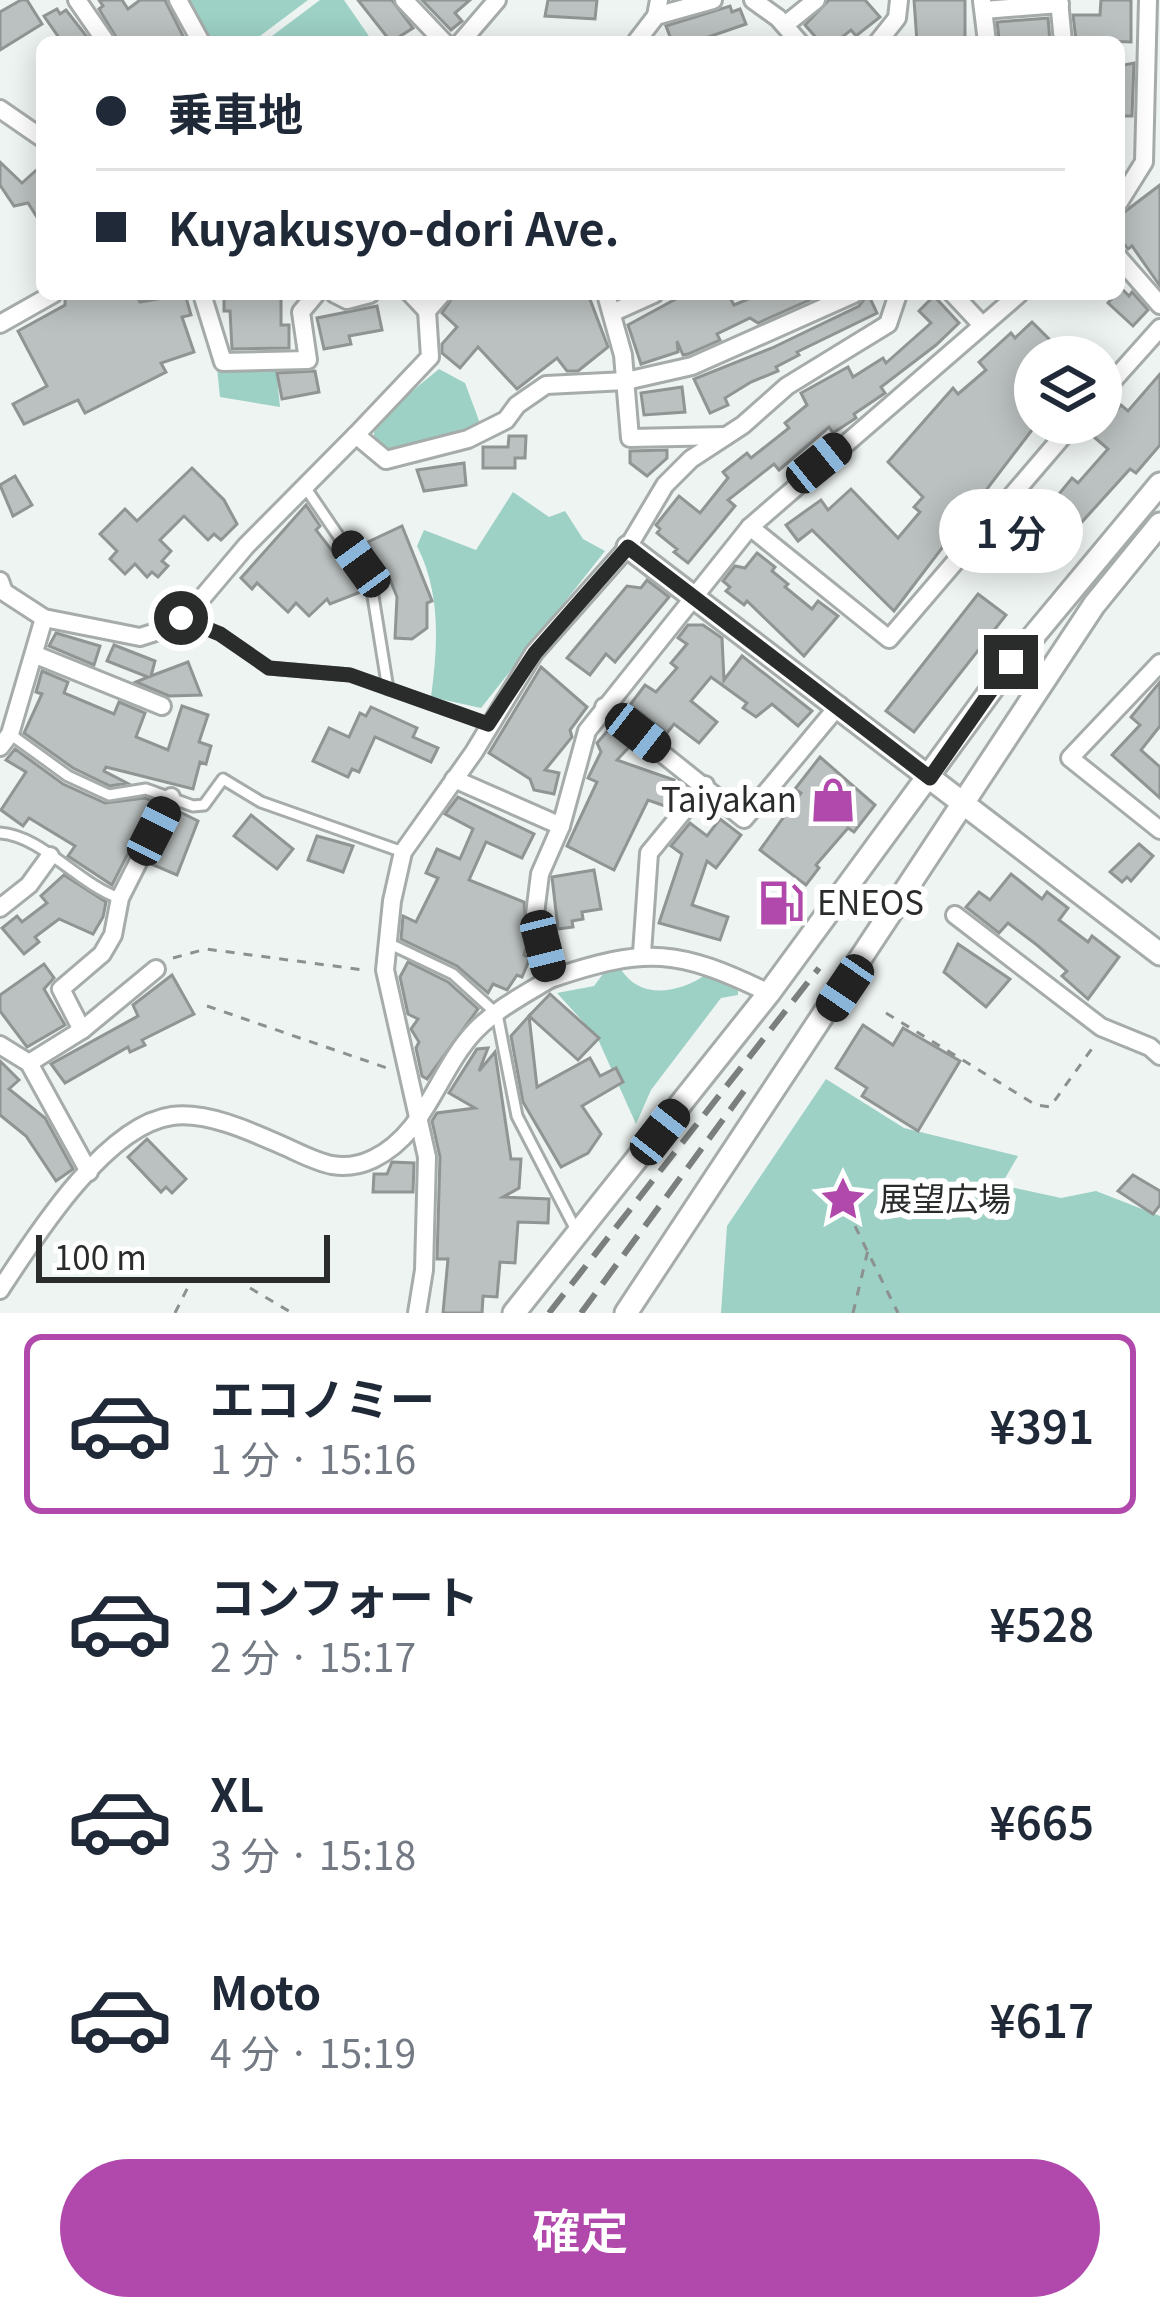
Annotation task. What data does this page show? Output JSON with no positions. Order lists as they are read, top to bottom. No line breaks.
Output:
{"places":{"shop":["Taiyakan"],"fuel station":["ENEOS"],"place":["展望広場"]},"scale_bar":"100 m","page":{"banner":["乗車地","Kuyakusyo-dori Ave."],"bubble":"1 分","scale":"100 m","list":[{"name":"エコノミー","note":"1 分 · 15:16","value":"¥391"},{"name":"コンフォート","note":"2 分 · 15:17","value":"¥528"},{"name":"XL","note":"3 分 · 15:18","value":"¥665"},{"name":"Moto","note":"4 分 · 15:19","value":"¥617"}],"buttons":"確定"}}
